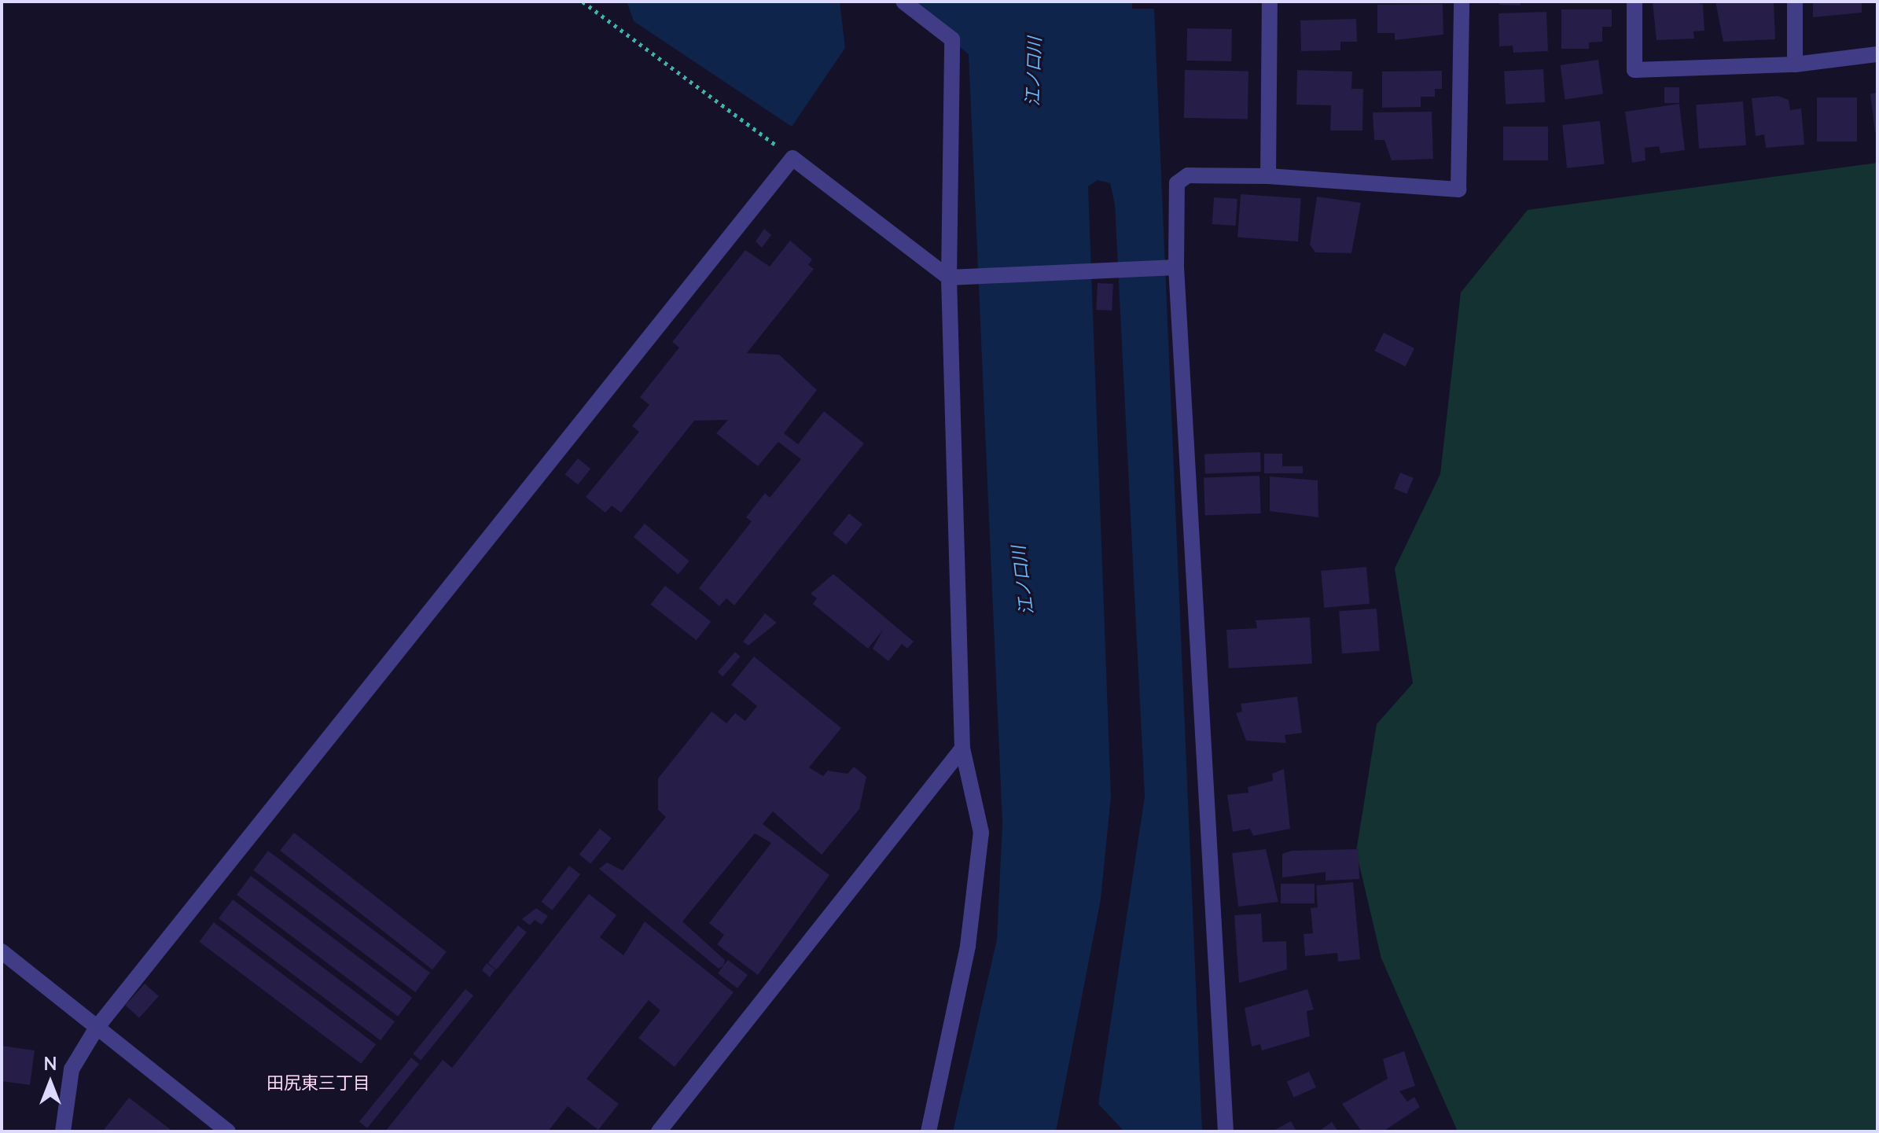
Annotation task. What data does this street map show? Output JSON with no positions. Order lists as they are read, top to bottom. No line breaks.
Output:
{"districts":["田尻東三丁目"],"water":["江ノ口川"],"north":"top"}
